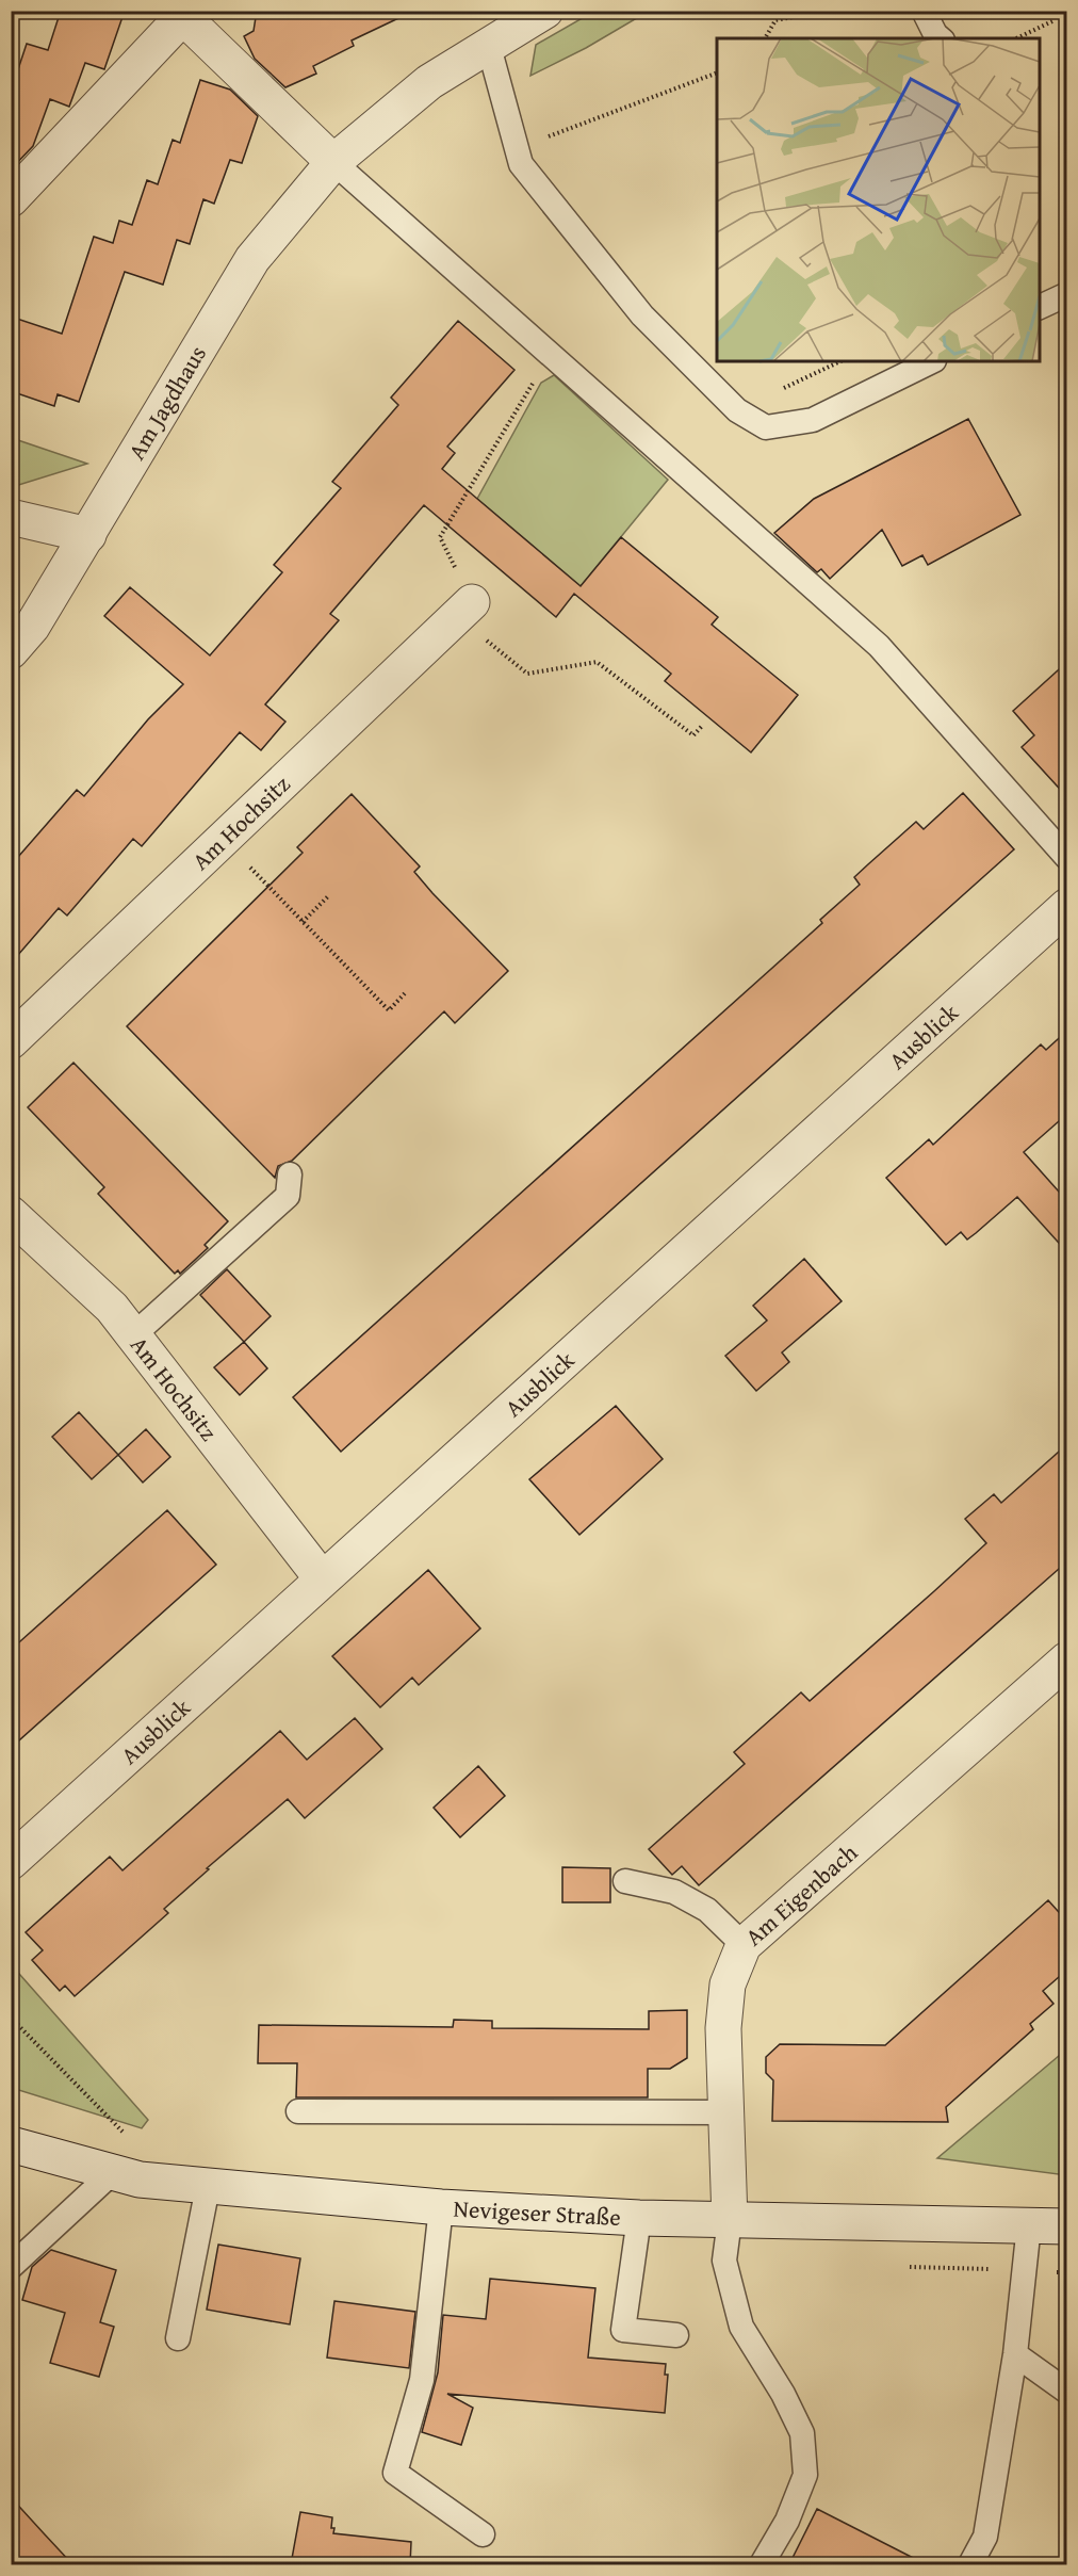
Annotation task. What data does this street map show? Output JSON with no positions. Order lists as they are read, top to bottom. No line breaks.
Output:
{"streets":{"street":["Am Jagdhaus","Am Hochsitz","Ausblick","Am Eigenbach","Nevigeser Straße"]},"crossings":[["Am Hochsitz","Ausblick"],["Am Eigenbach","Nevigeser Straße"]]}
